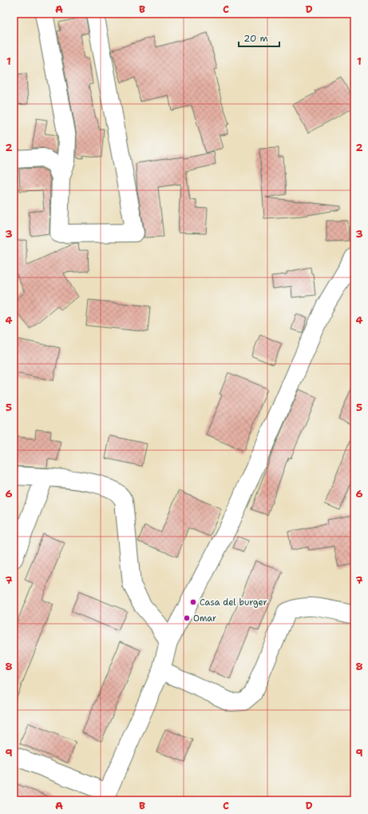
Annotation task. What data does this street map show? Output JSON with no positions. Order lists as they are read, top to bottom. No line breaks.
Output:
{"places":["Casa del burger","Omar"],"scale_bar":"20 m","grid":{"columns":["A","B","C","D"],"rows":["1","2","3","4","5","6","7","8","9"]}}
